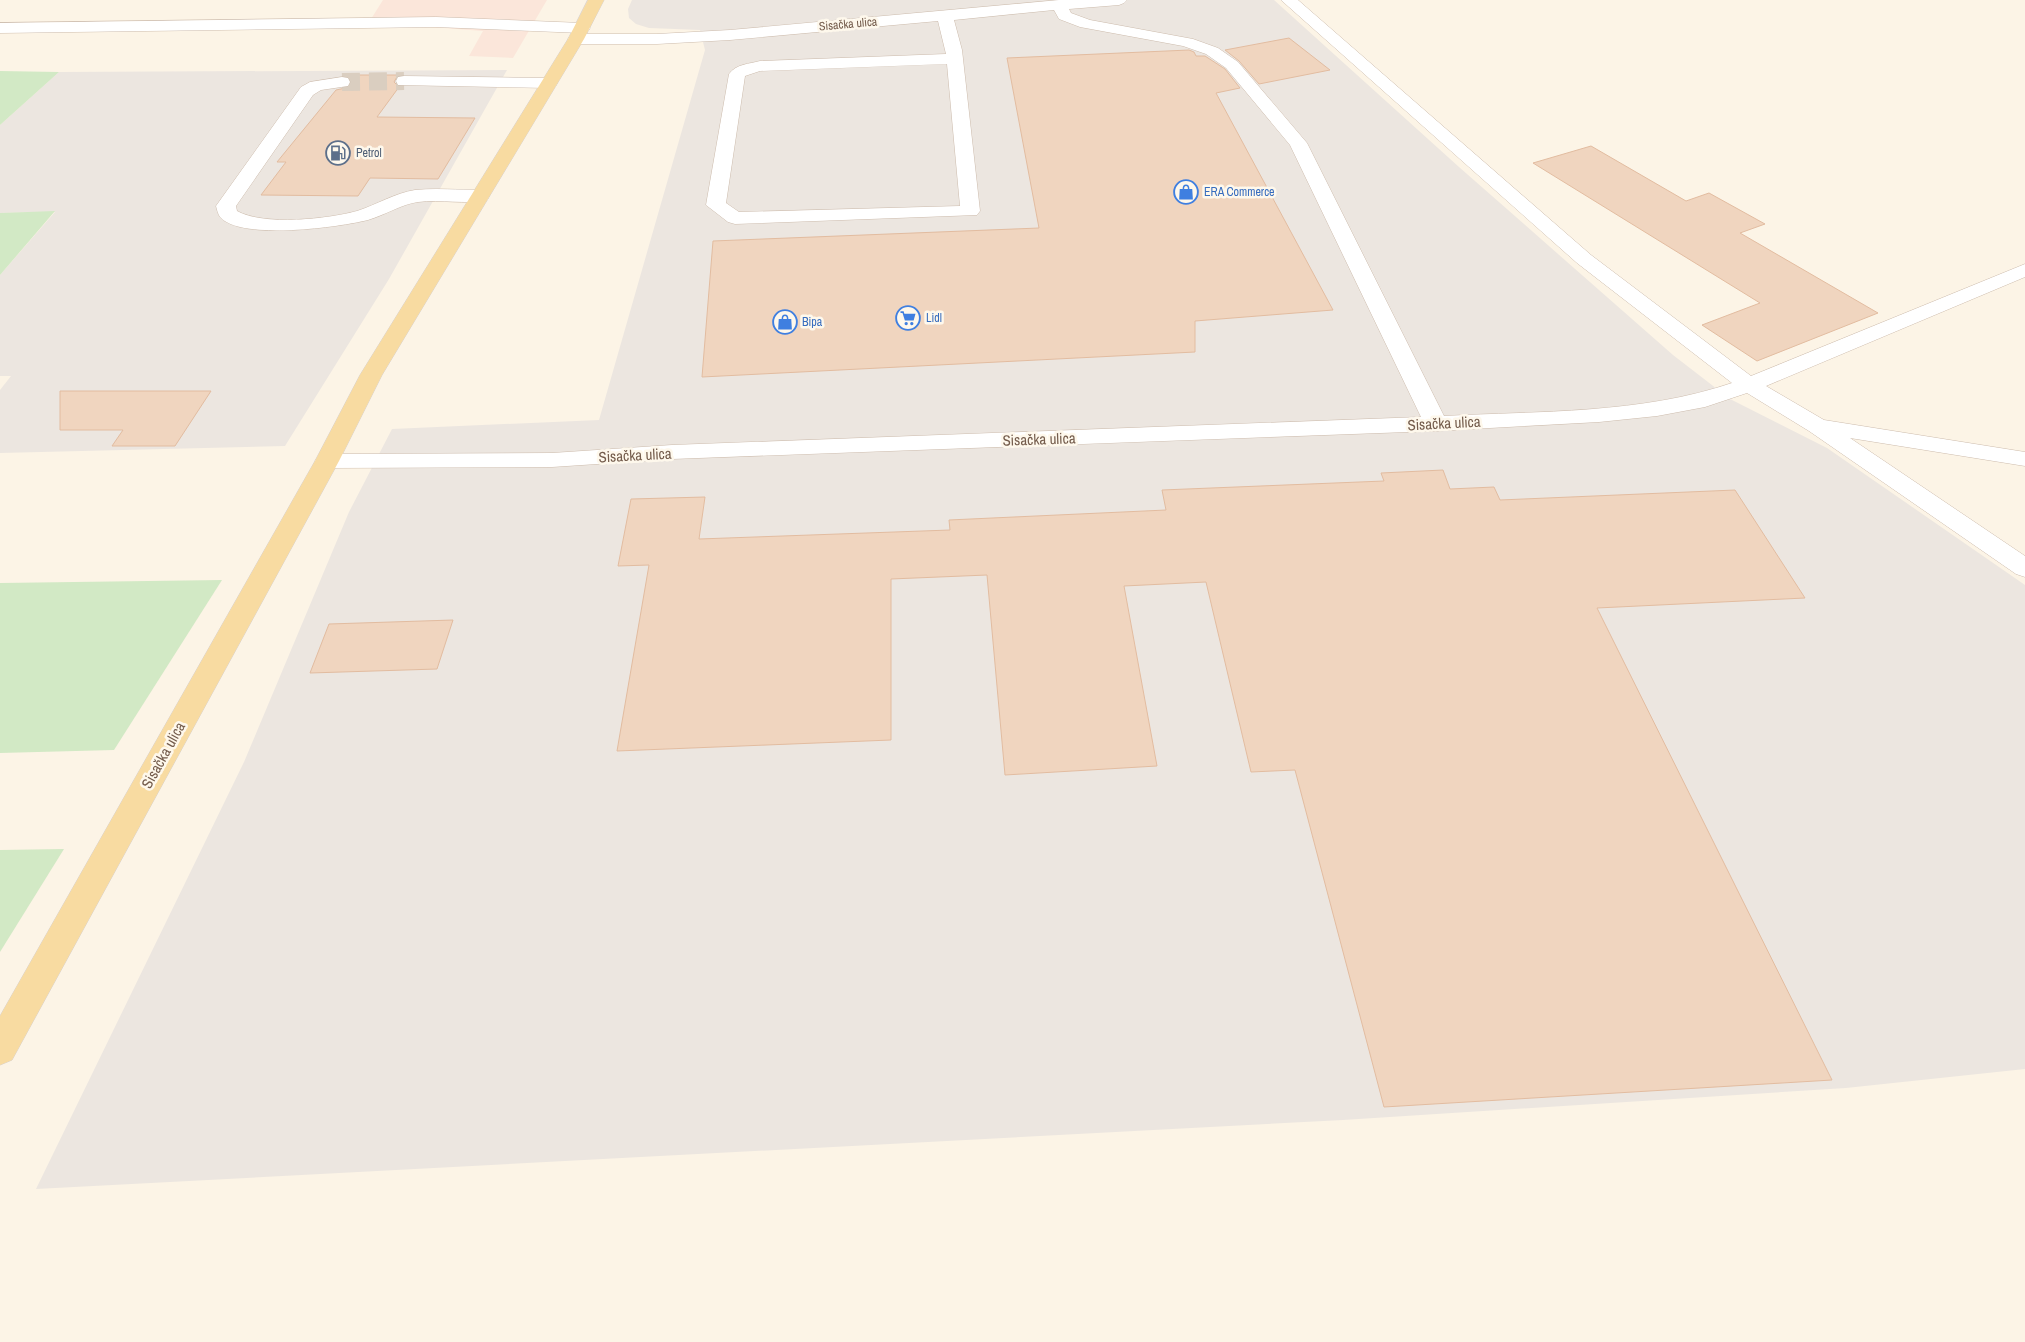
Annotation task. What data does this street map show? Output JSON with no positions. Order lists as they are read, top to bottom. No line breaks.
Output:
{"streets":{"main road":["Sisačka ulica"]},"places":{"fuel station":["Petrol"],"shop":["ERA Commerce","Bipa"],"supermarket":["Lidl"]}}
